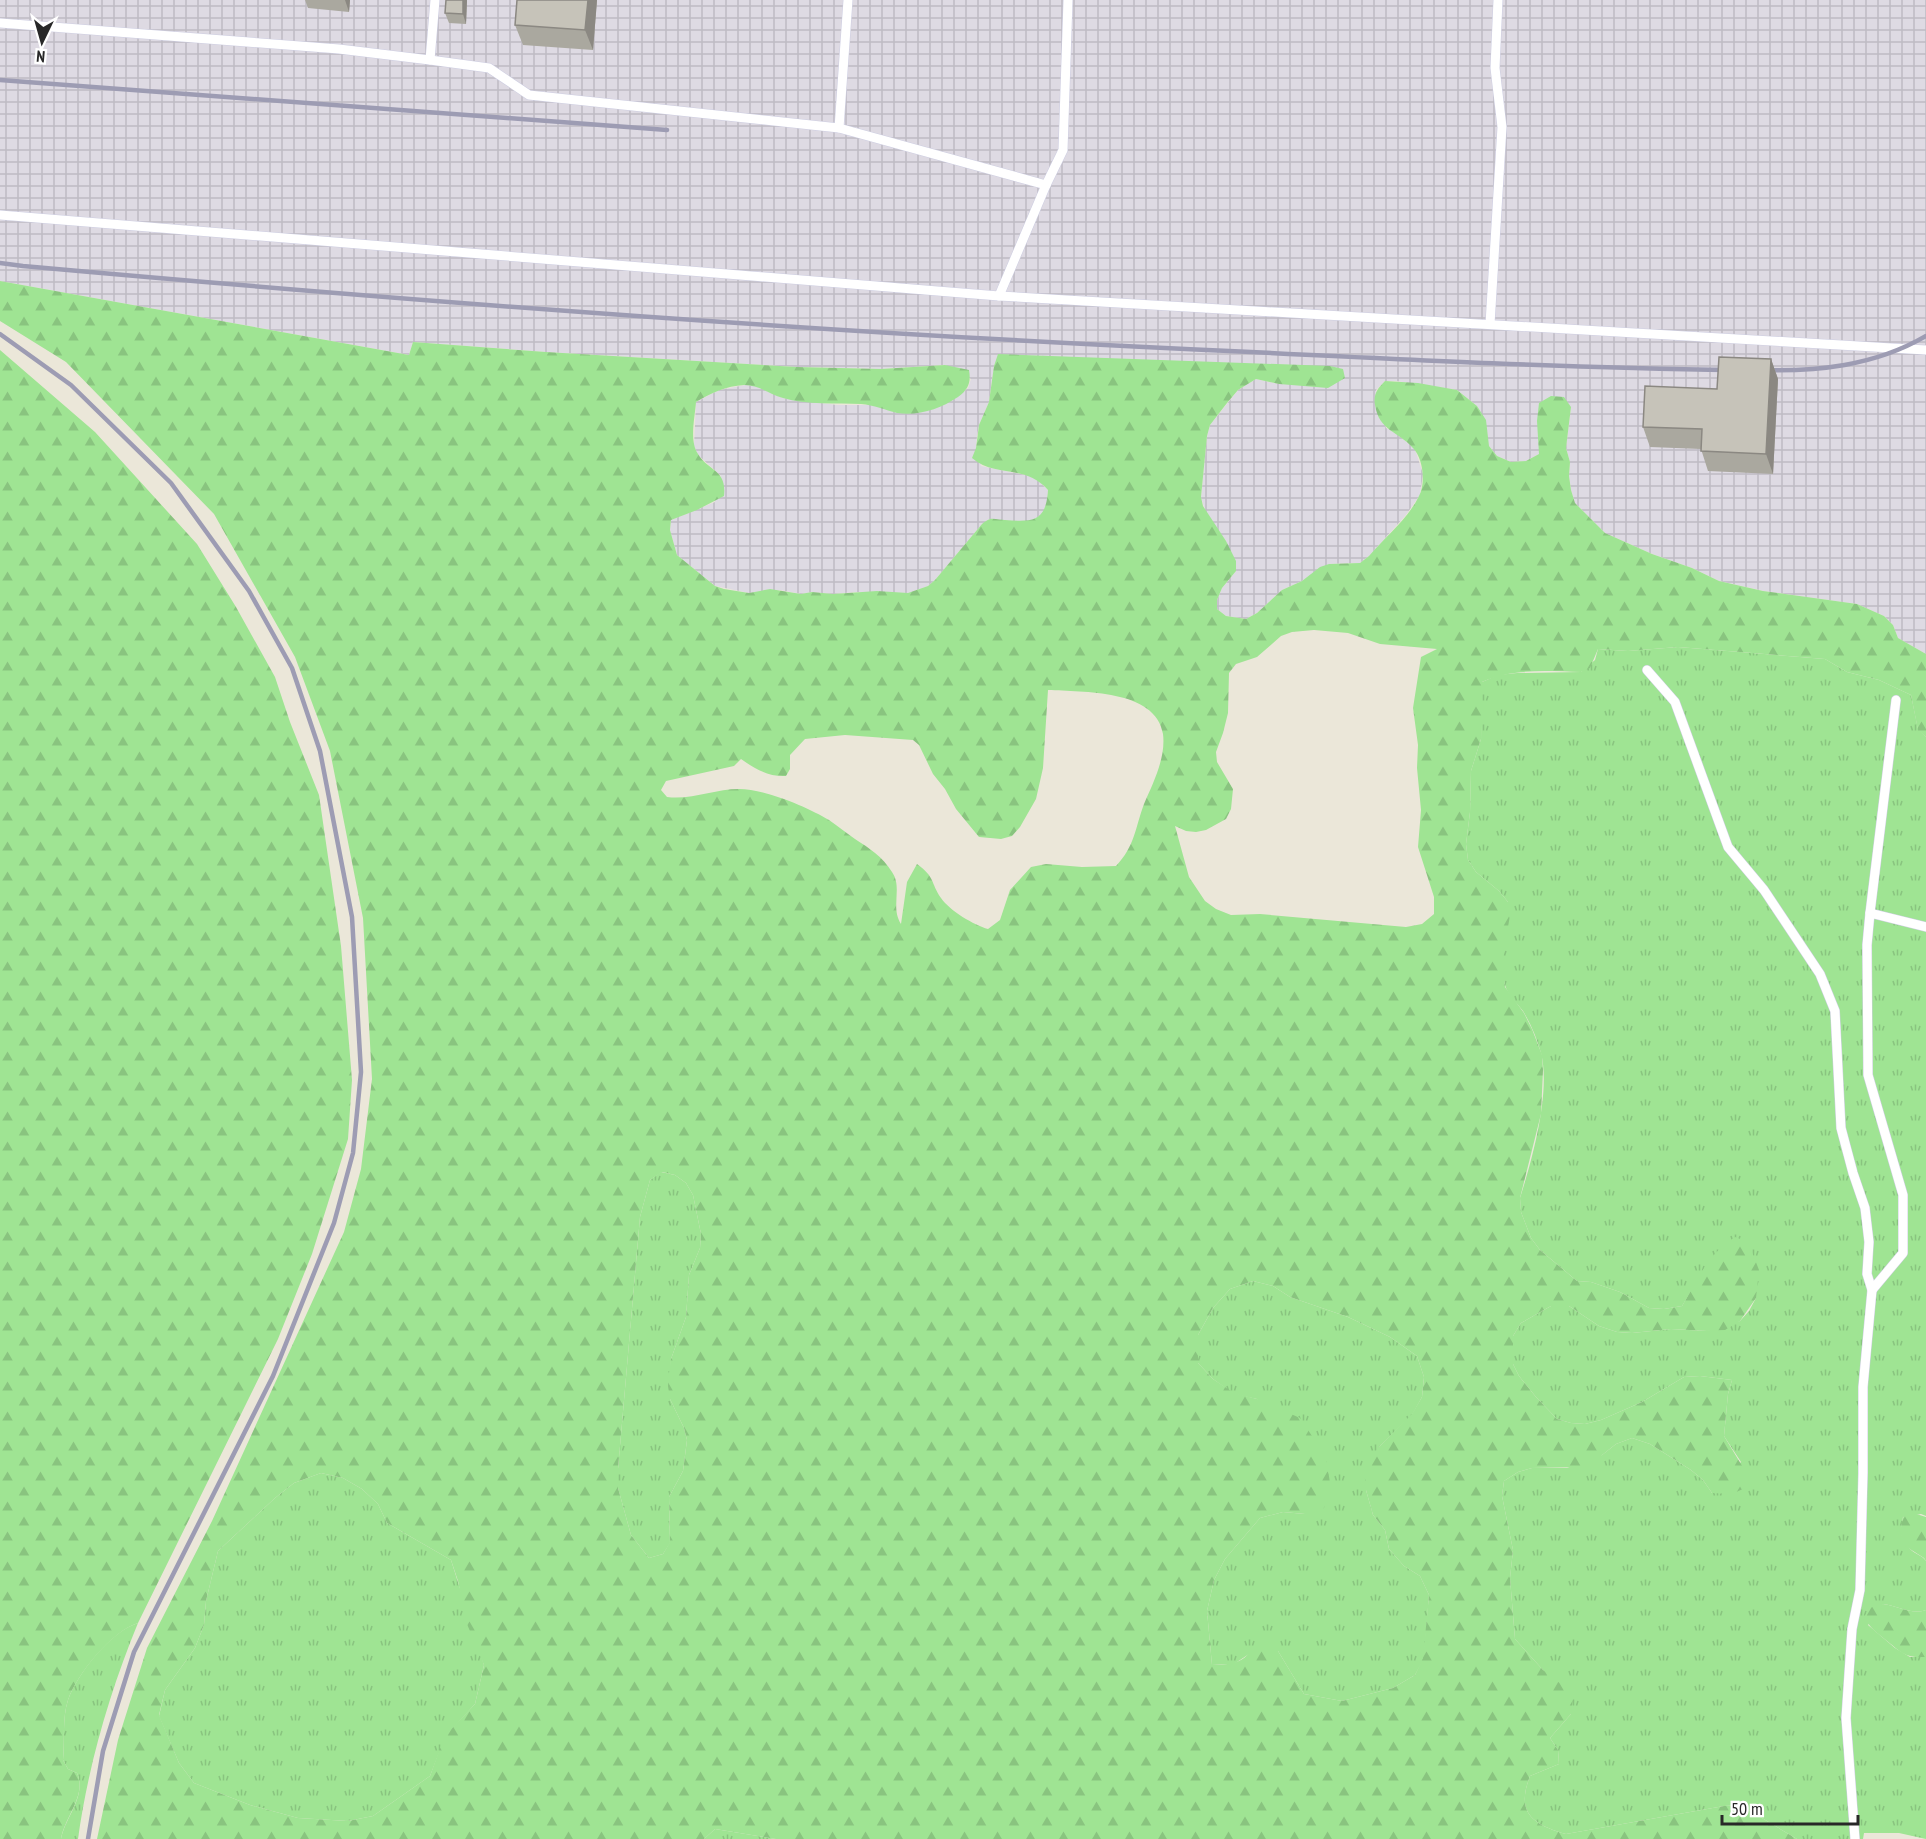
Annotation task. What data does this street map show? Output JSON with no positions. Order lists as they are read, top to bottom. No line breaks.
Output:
{"scale_bar":"50 m","north":"bottom"}
